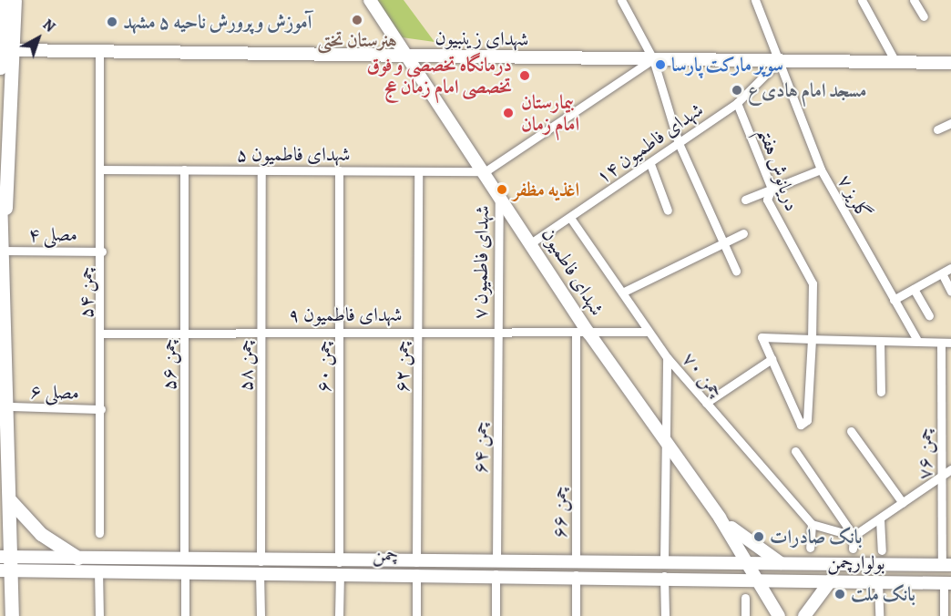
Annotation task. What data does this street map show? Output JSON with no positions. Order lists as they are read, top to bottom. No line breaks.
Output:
{"streets":{"street":["شهدای زینبیون","شهدای فاطمیون ۱۴","شهدای فاطمیون ۵","دریانوش هفتم","گلریز ۷","مصلی ۴","شهدای فاطمیون ۷","شهدای فاطمیون","چمن ۵۴","شهدای فاطمیون ۹","چمن ۵۶","چمن ۵۸","چمن ۶۰","چمن ۶۲","چمن ۷۰","مصلی ۶","چمن ۶۴","چمن ۷۶","چمن ۶۶","چمن","بولوارچمن"]},"crossings":[["شهدای زینبیون","شهدای فاطمیون ۱۴"],["شهدای زینبیون","گلریز ۷"],["شهدای زینبیون","شهدای فاطمیون"],["شهدای زینبیون","چمن ۵۴"],["شهدای فاطمیون ۱۴","دریانوش هفتم"],["شهدای فاطمیون ۱۴","گلریز ۷"],["شهدای فاطمیون ۱۴","شهدای فاطمیون"],["شهدای فاطمیون ۱۴","چمن ۷۰"],["شهدای فاطمیون ۵","شهدای فاطمیون"],["شهدای فاطمیون ۵","چمن ۵۴"],["شهدای فاطمیون ۵","چمن ۵۶"],["شهدای فاطمیون ۵","چمن ۵۸"],["شهدای فاطمیون ۵","چمن ۶۰"],["شهدای فاطمیون ۵","چمن ۶۲"],["مصلی ۴","چمن ۵۴"],["شهدای فاطمیون ۷","شهدای فاطمیون"],["شهدای فاطمیون ۷","شهدای فاطمیون ۹"],["شهدای فاطمیون ۷","چمن ۶۴"],["شهدای فاطمیون","شهدای فاطمیون ۹"],["شهدای فاطمیون","چمن ۶۶"],["شهدای فاطمیون","چمن"],["شهدای فاطمیون","بولوارچمن"],["چمن ۵۴","شهدای فاطمیون ۹"],["چمن ۵۴","مصلی ۶"],["شهدای فاطمیون ۹","چمن ۵۶"],["شهدای فاطمیون ۹","چمن ۵۸"],["شهدای فاطمیون ۹","چمن ۶۰"],["شهدای فاطمیون ۹","چمن ۶۲"],["شهدای فاطمیون ۹","چمن ۷۰"],["شهدای فاطمیون ۹","چمن ۶۴"],["شهدای فاطمیون ۹","چمن ۶۶"],["چمن ۵۶","چمن"],["چمن ۵۸","چمن"],["چمن ۶۰","چمن"],["چمن ۶۲","چمن"],["چمن ۶۴","چمن"],["چمن ۷۶","بولوارچمن"],["چمن ۶۶","چمن"],["چمن","بولوارچمن"]],"places":["هنرستان تختی","آموزش و پرورش ناحیه ۵ مشهد","سوپر مارکت پارسا","درمانگاه تخصصی و فوق تخصصی امام زمان عج","مسجد امام هادی ع","بیمارستان امام زمان","اغذیه مظفر","بانک صادرات","بانک ملت"],"north":"top right"}
